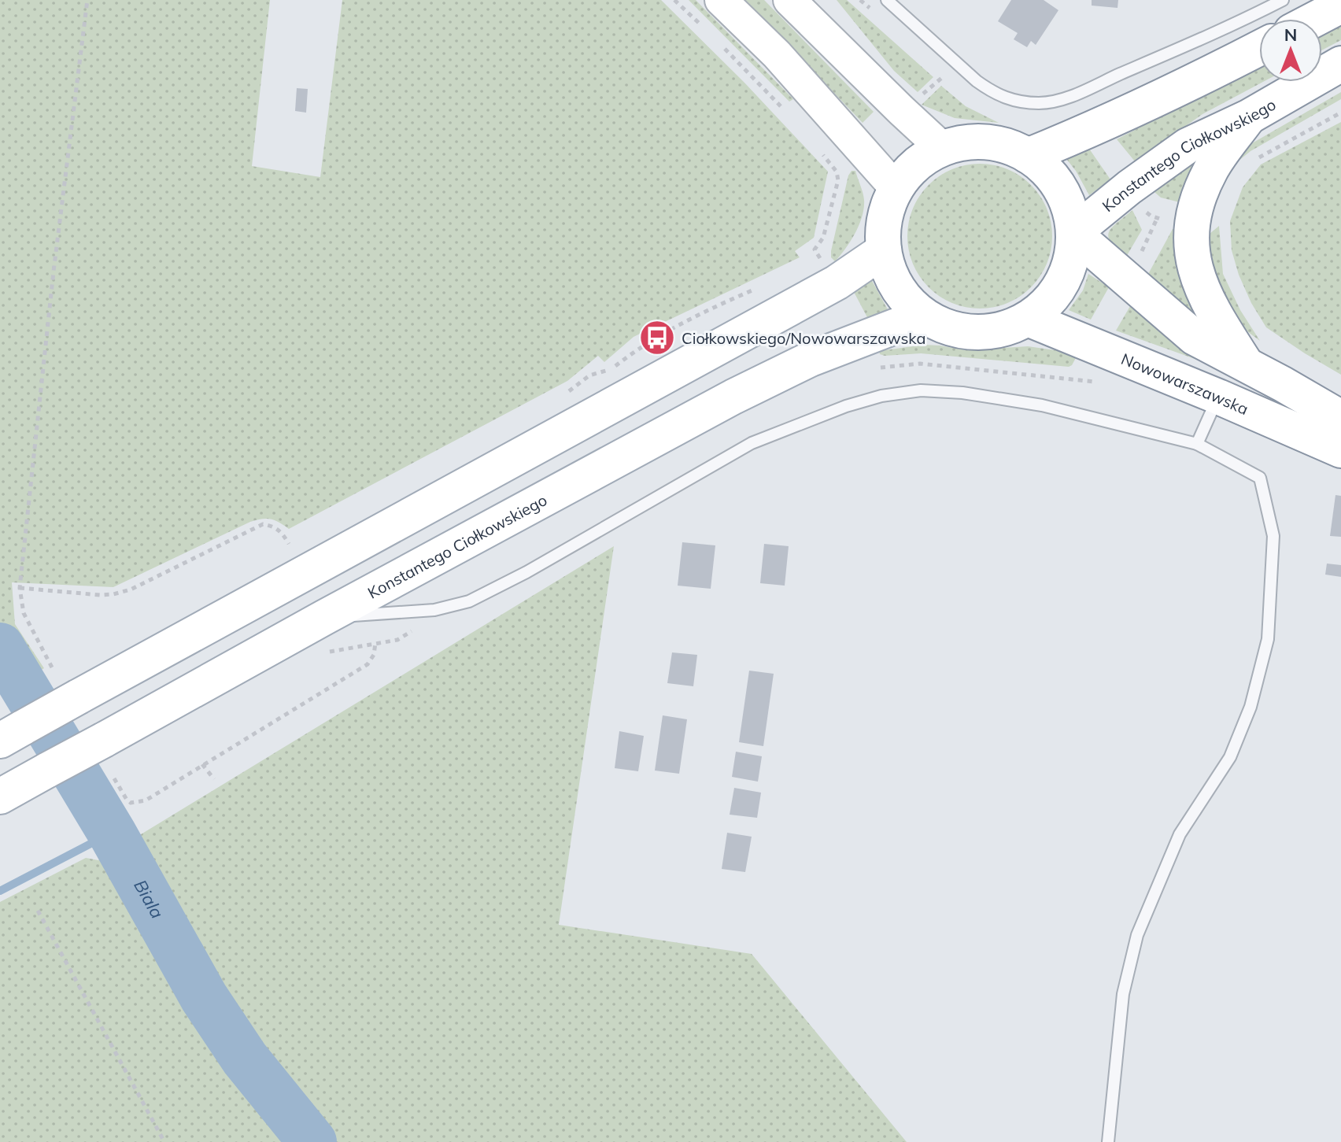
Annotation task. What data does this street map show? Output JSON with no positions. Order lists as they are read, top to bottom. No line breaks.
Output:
{"streets":{"main road":["Konstantego Ciołkowskiego","Nowowarszawska"]},"crossings":[["Konstantego Ciołkowskiego","Nowowarszawska"]],"water":["Biala"],"places":{"bus stop":["Ciołkowskiego/Nowowarszawska"]},"north":"top"}
